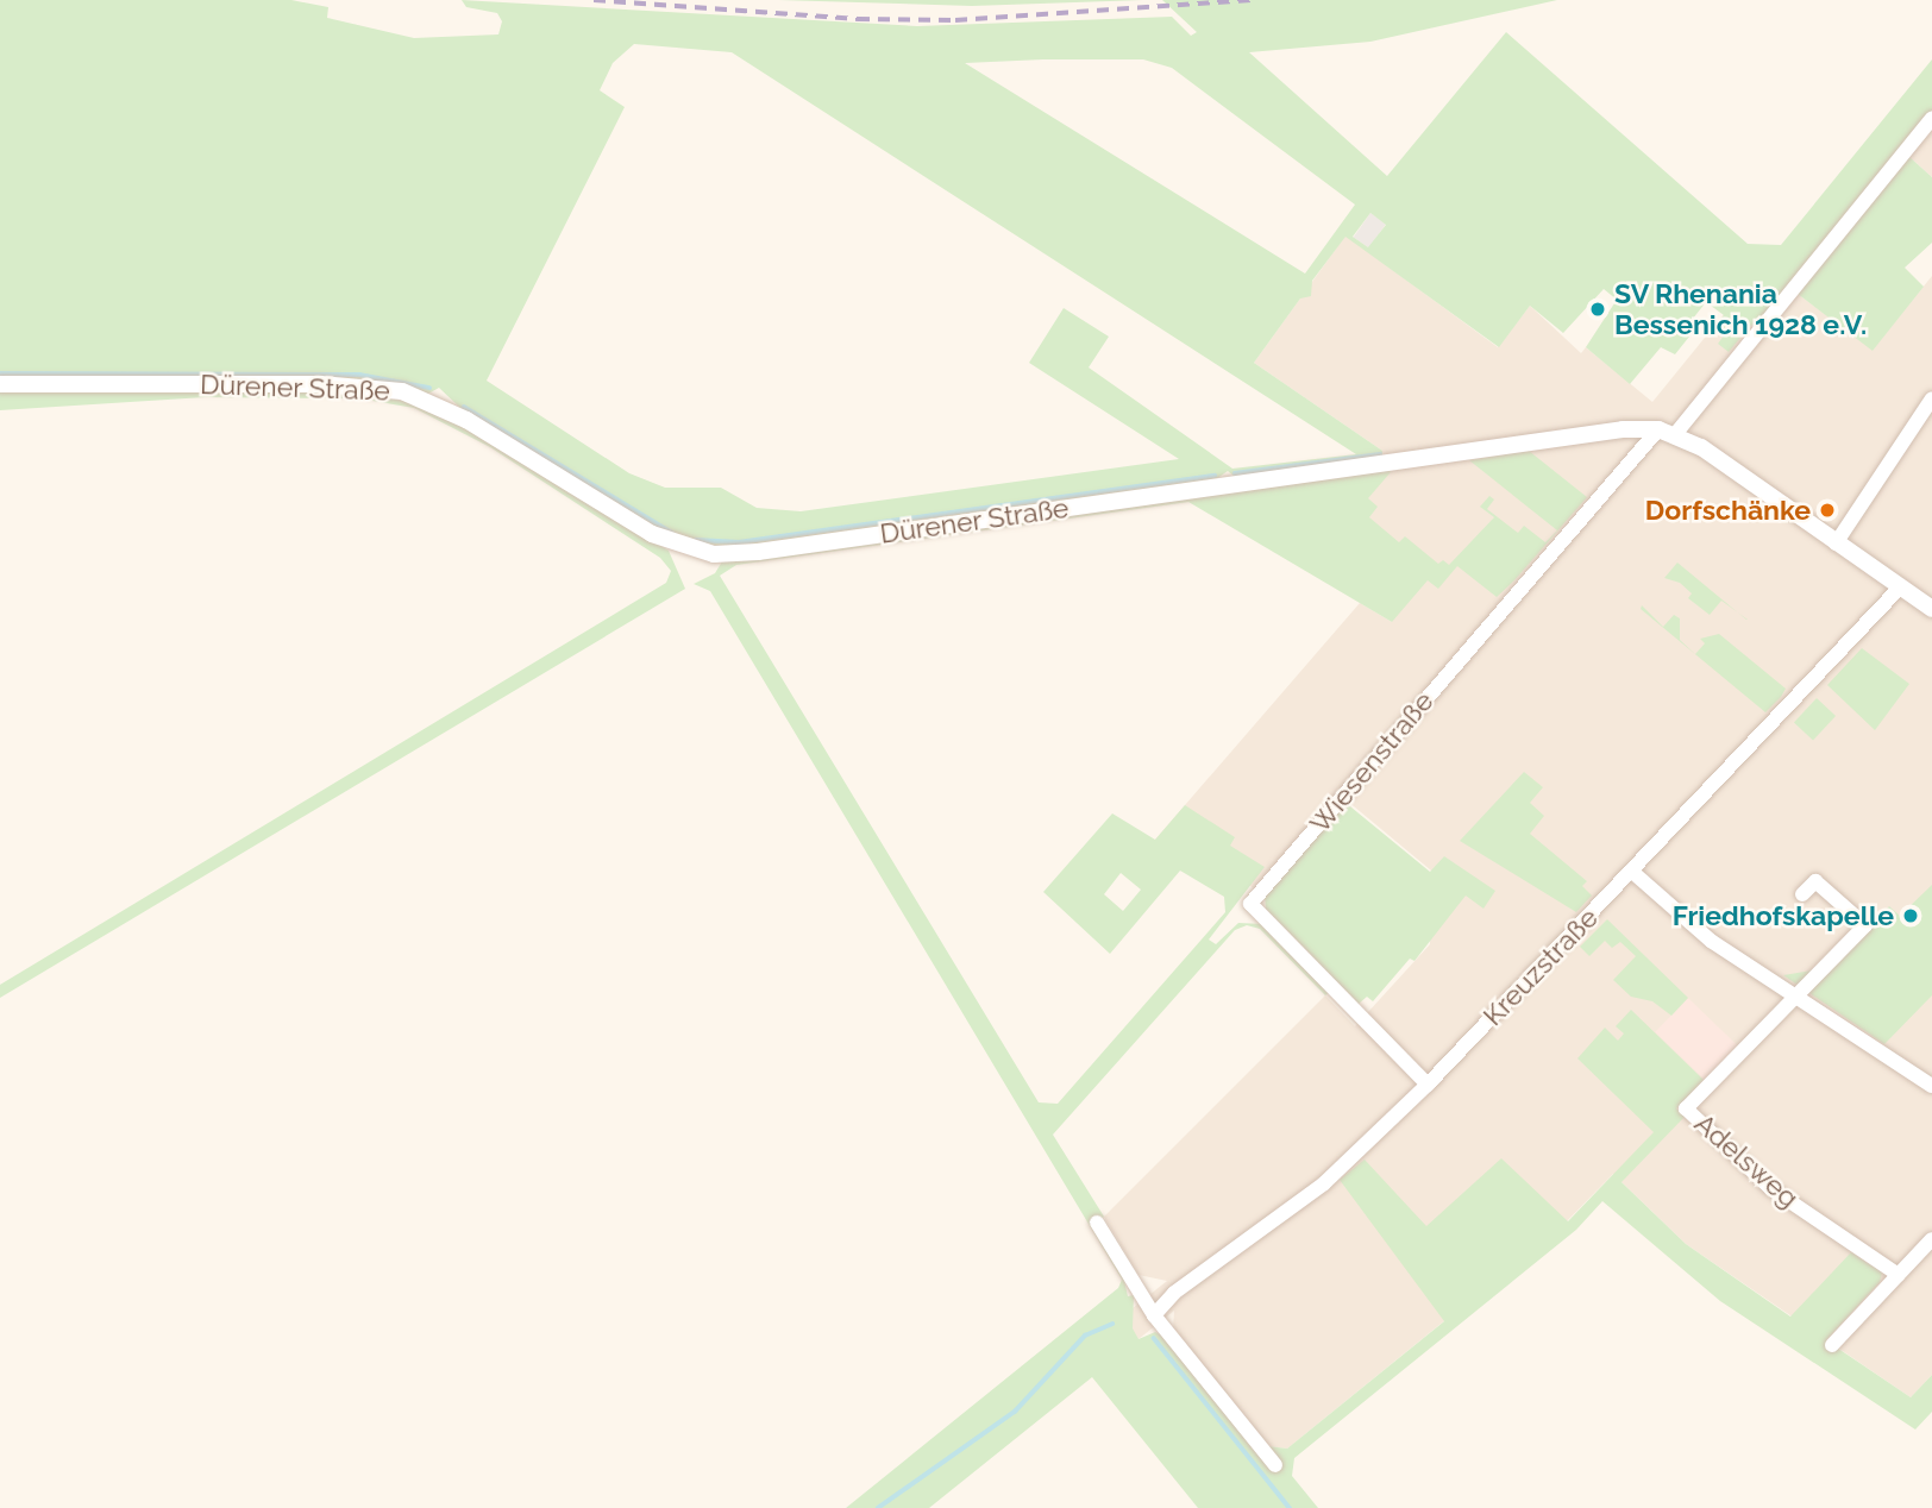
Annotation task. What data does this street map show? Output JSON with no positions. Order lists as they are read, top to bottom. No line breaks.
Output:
{"streets":{"street":["Dürener Straße","Wiesenstraße","Kreuzstraße","Adelsweg"]},"crossings":[["Dürener Straße","Wiesenstraße"],["Dürener Straße","Kreuzstraße"],["Wiesenstraße","Kreuzstraße"]],"places":["SV Rhenania Bessenich 1928 e.V.","Dorfschänke","Friedhofskapelle"]}
